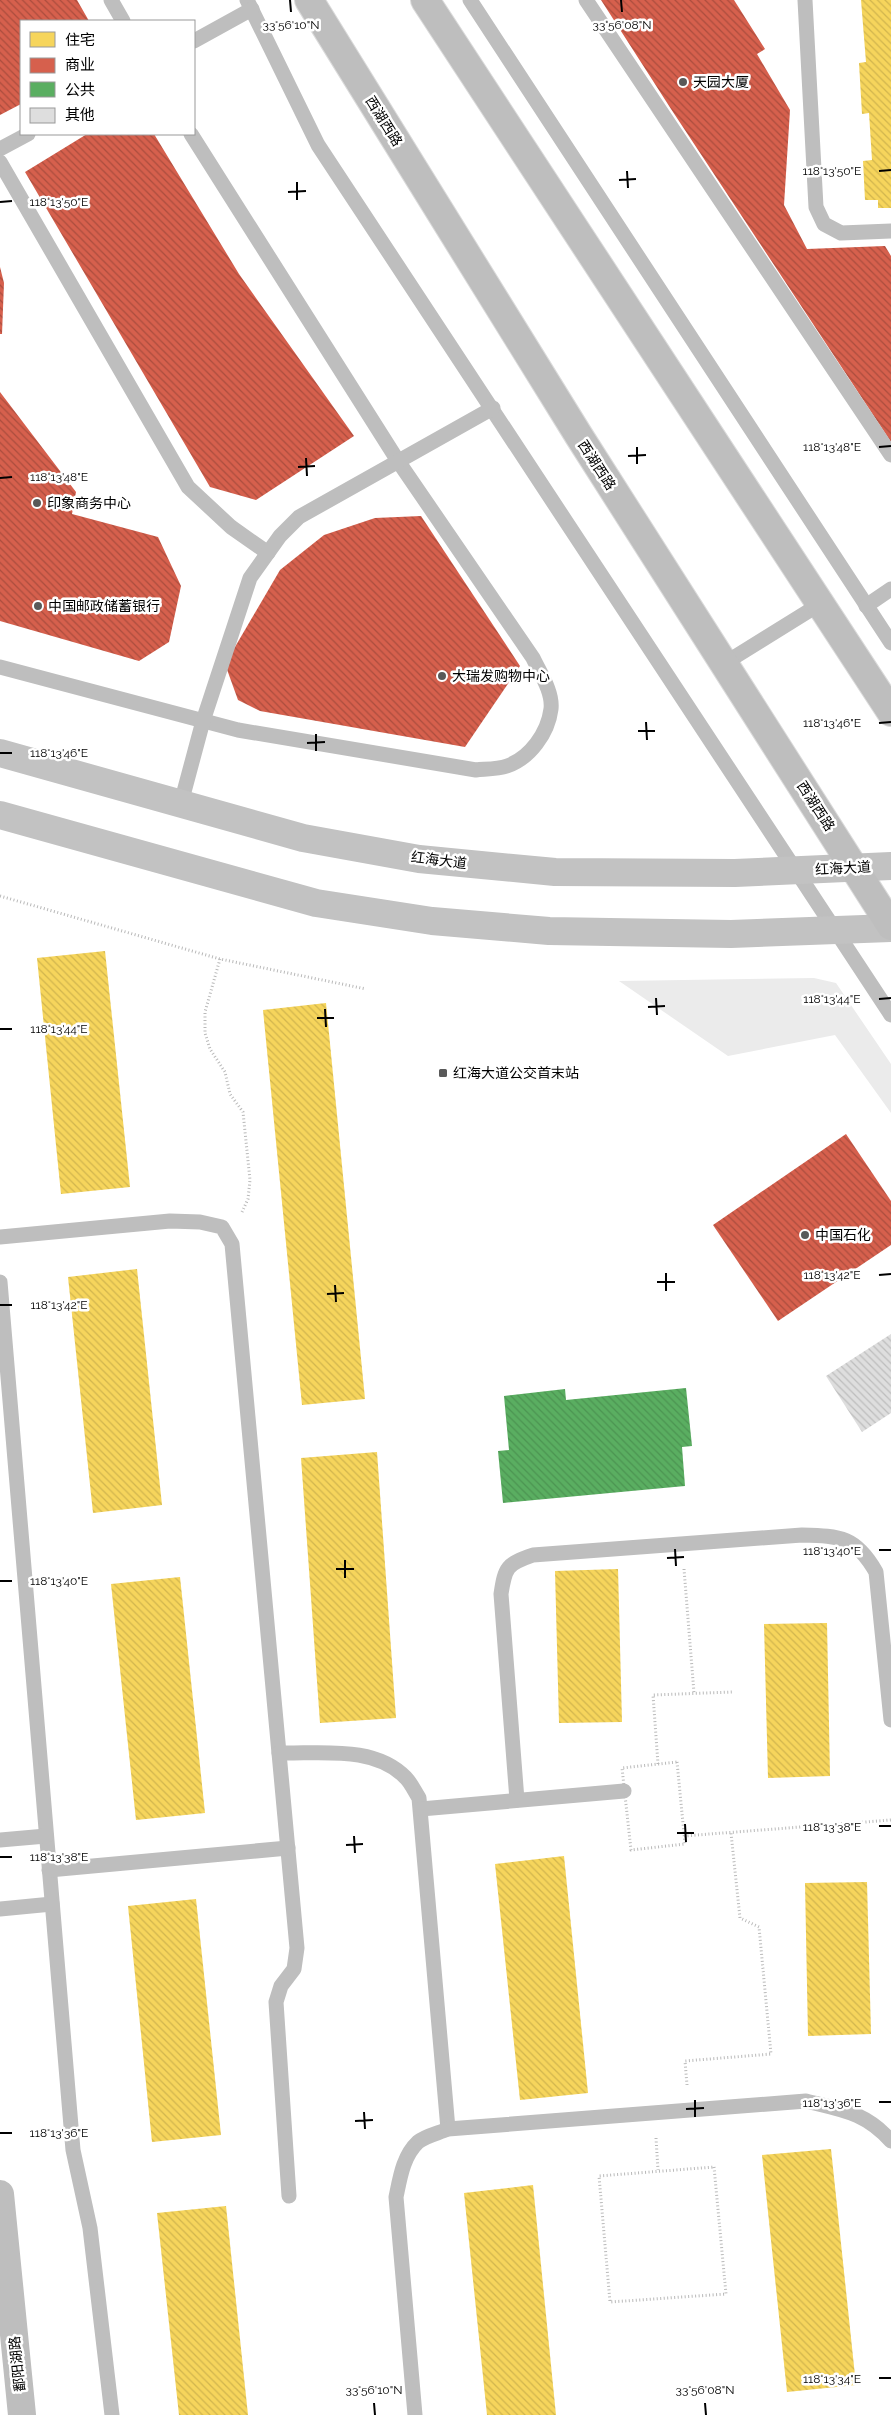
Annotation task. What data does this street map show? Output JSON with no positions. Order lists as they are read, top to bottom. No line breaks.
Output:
{"streets":{"main road":["西湖西路","红海大道","鄱阳湖路"]},"crossings":[["西湖西路","红海大道"]],"places":{"other":["天园大厦","印象商务中心","中国邮政储蓄银行","大瑞发购物中心","中国石化"],"transit":["红海大道公交首末站"]},"legend":["住宅","商业","公共","其他"],"coordinates":["33°56'10\"N","33°56'08\"N","118°13'50\"E","118°13'48\"E","118°13'46\"E","118°13'44\"E","118°13'42\"E","118°13'40\"E","118°13'38\"E","118°13'36\"E","118°13'34\"E"]}
